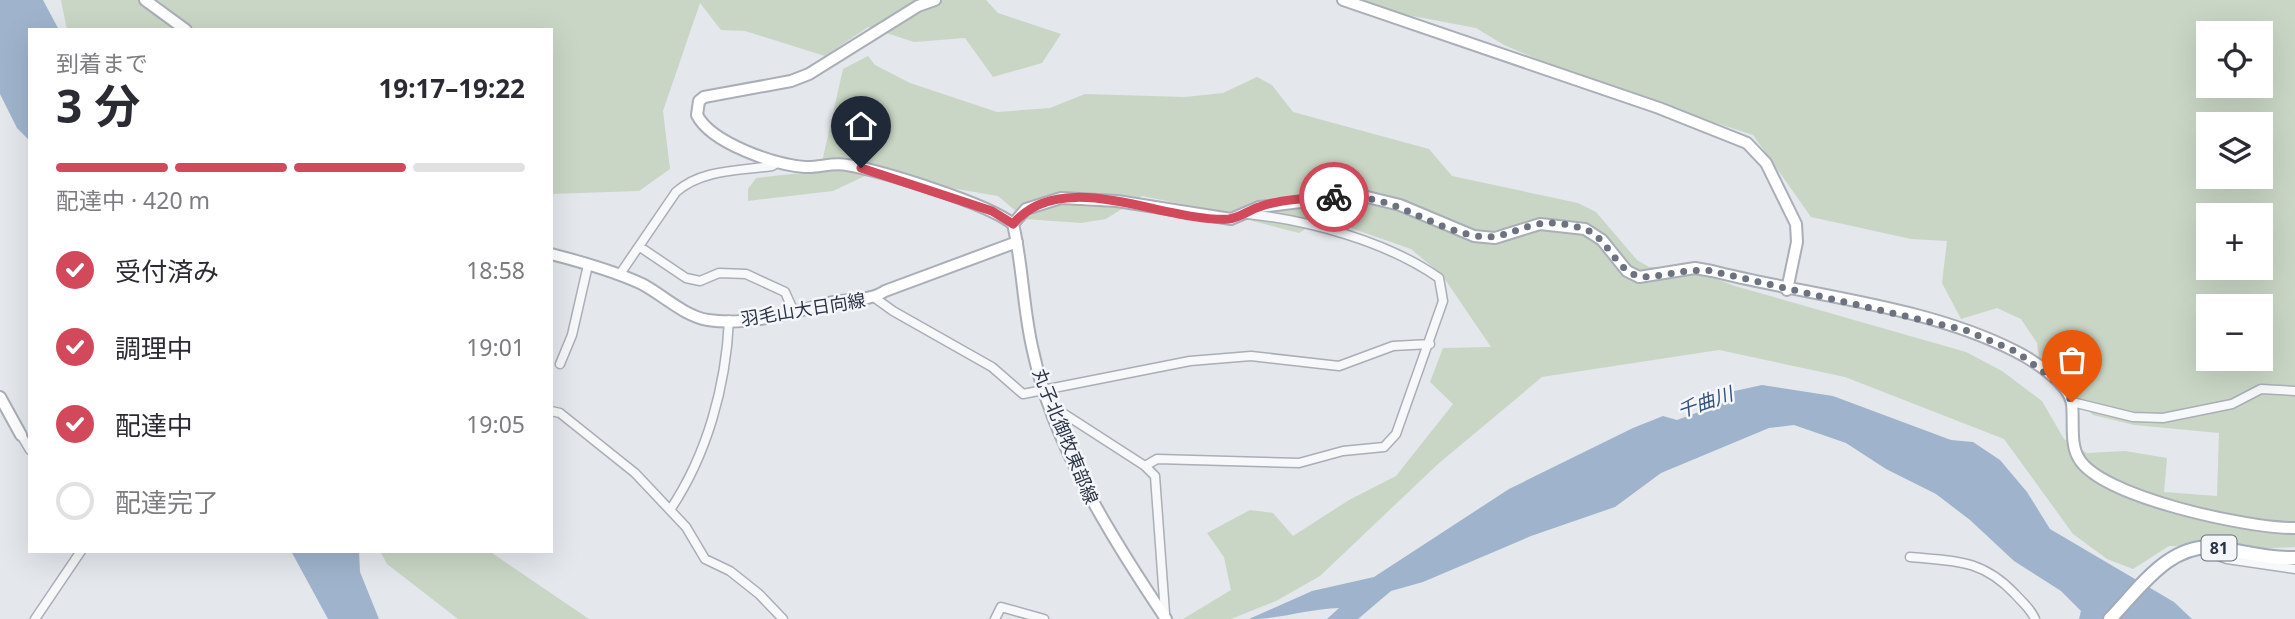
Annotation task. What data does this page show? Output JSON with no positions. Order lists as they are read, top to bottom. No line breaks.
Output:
{"streets":{"main road":["羽毛山大日向線","丸子北御牧東部線","81"]},"crossings":[["羽毛山大日向線","丸子北御牧東部線"]],"water":["千曲川"],"page":{"map_buttons":["+","−"],"heading":["3 分","到着まで","19:17–19:22"],"bar":"配達中 · 420 m","list":[["受付済み","18:58"],["調理中","19:01"],["配達中","19:05"],"配達完了"]}}
